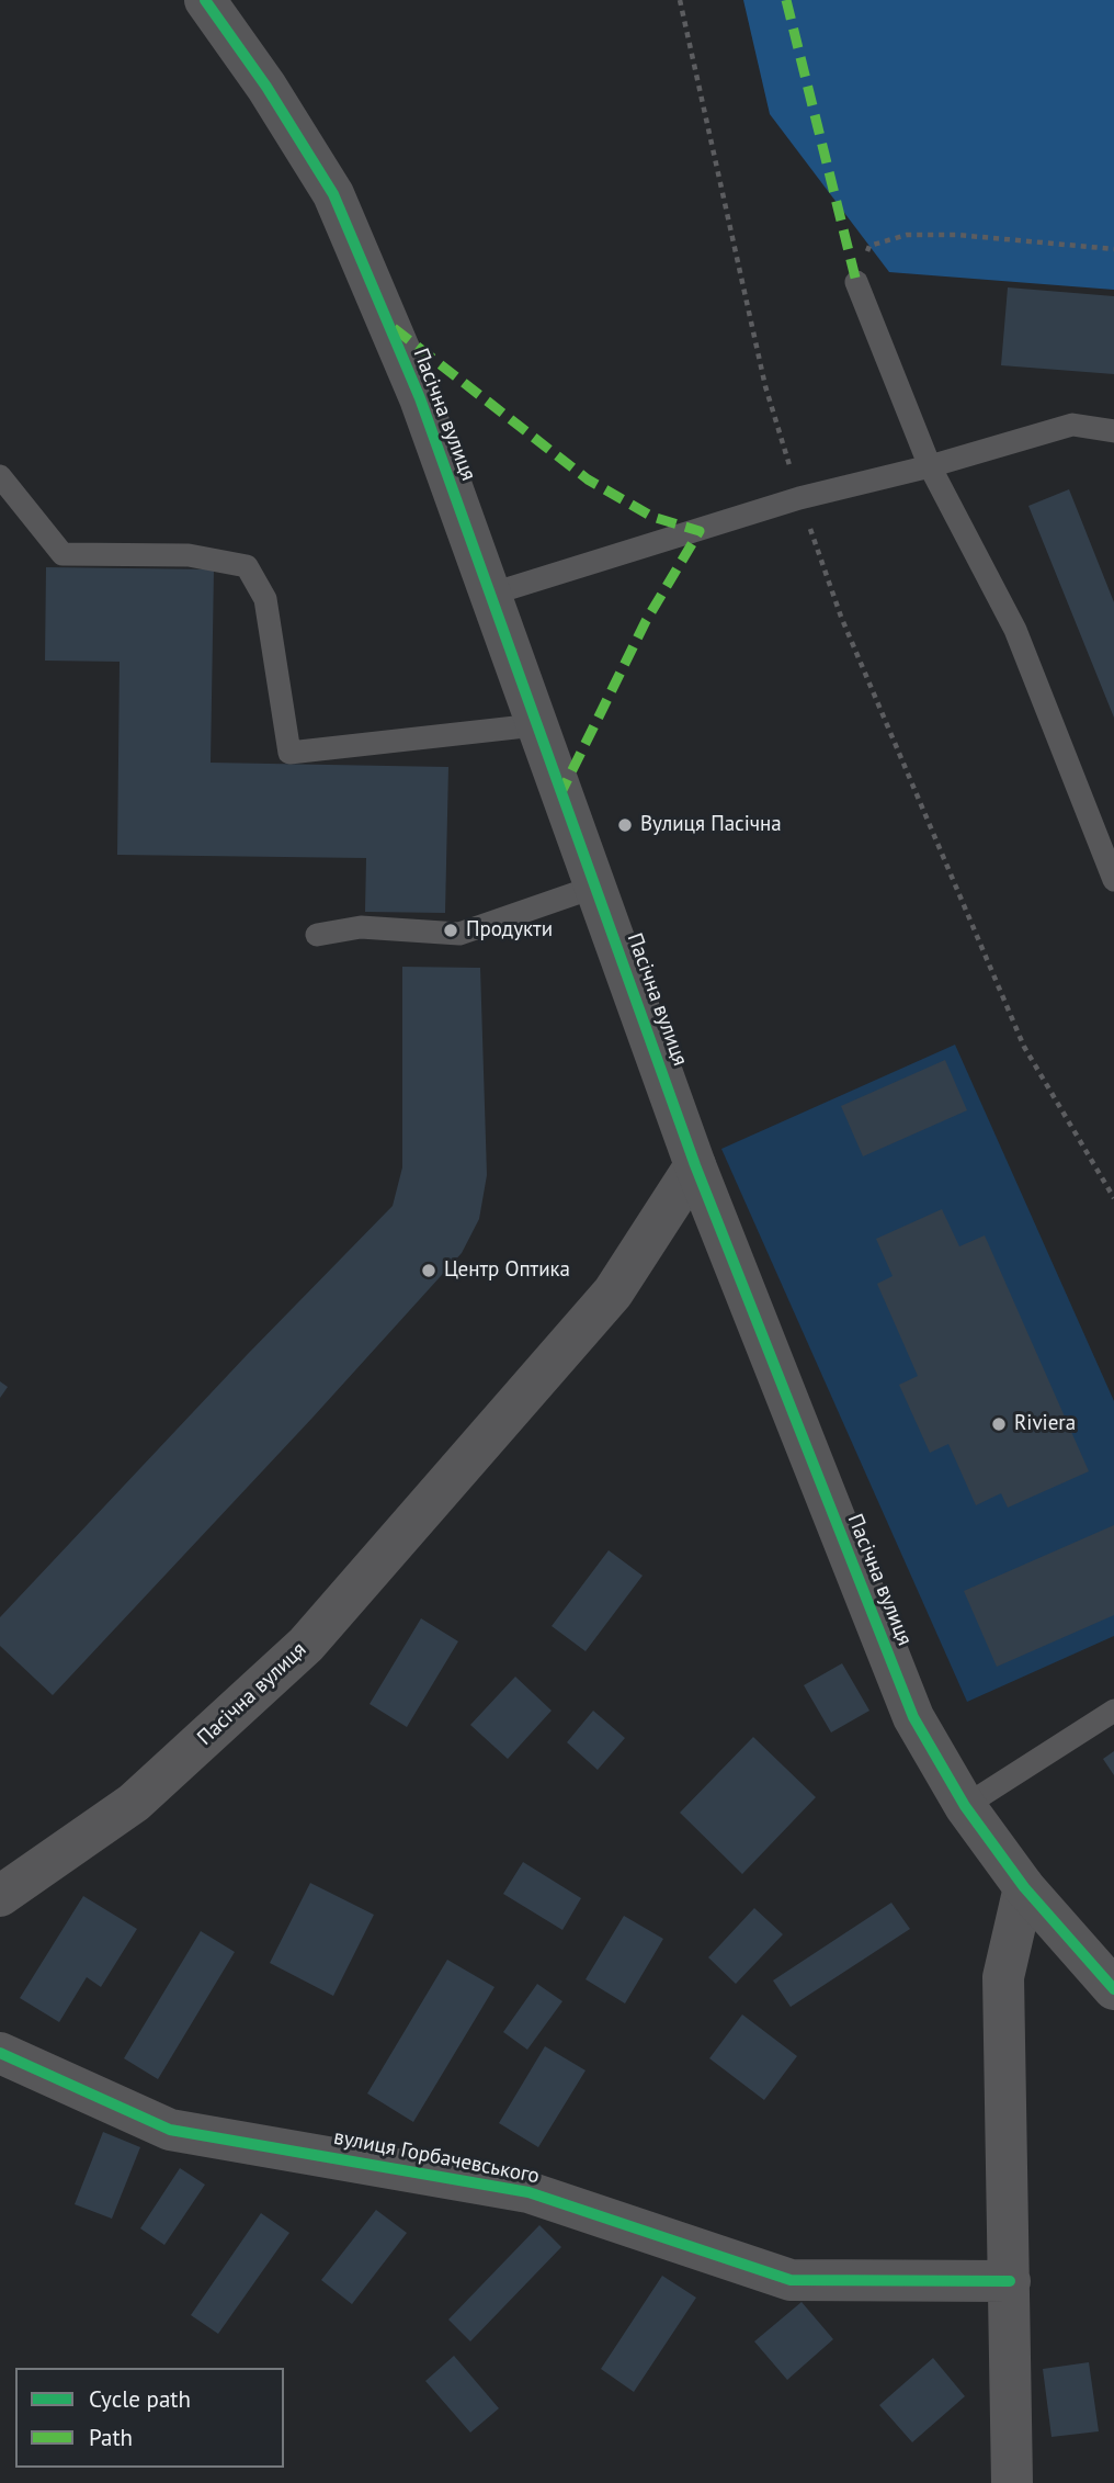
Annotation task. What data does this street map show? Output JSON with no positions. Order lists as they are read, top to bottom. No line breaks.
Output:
{"streets":{"street":["Пасічна вулиця","вулиця Горбачевського"]},"places":["Вулиця Пасічна","Продукти","Центр Оптика","Riviera"],"legend":["Cycle path","Path"]}
